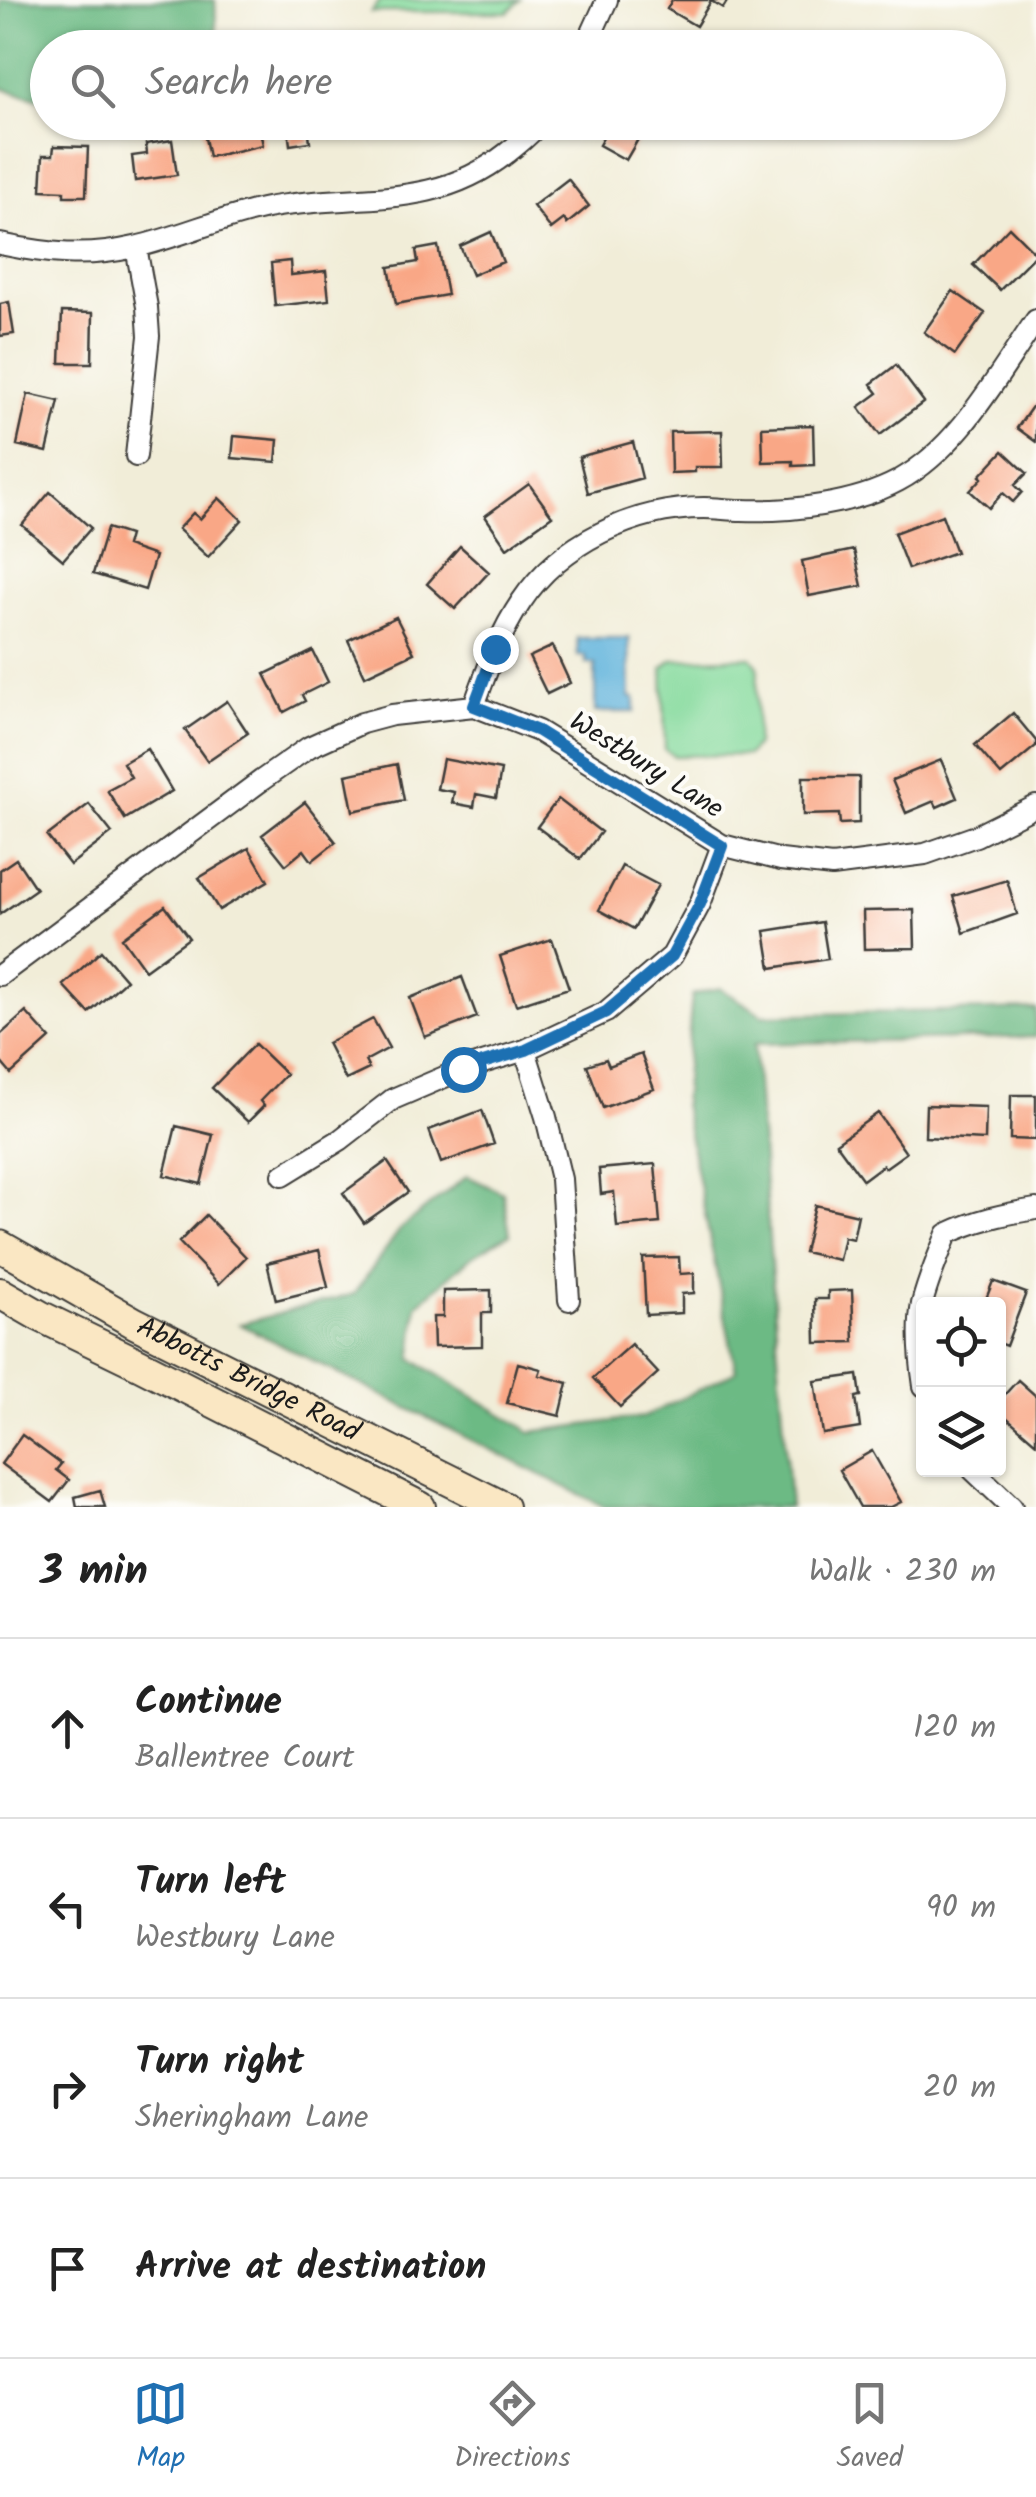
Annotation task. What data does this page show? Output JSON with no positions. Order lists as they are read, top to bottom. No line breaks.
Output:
{"streets":{"main road":["Abbotts Bridge Road"],"street":["Westbury Lane"]},"page":{"search":"Search here","heading":["3 min","Walk · 230 m"],"list":[["Continue","Ballentree Court","120 m"],["Turn left","Westbury Lane","90 m"],["Turn right","Sheringham Lane","20 m"],"Arrive at destination"],"nav":["Map","Directions","Saved"]}}
